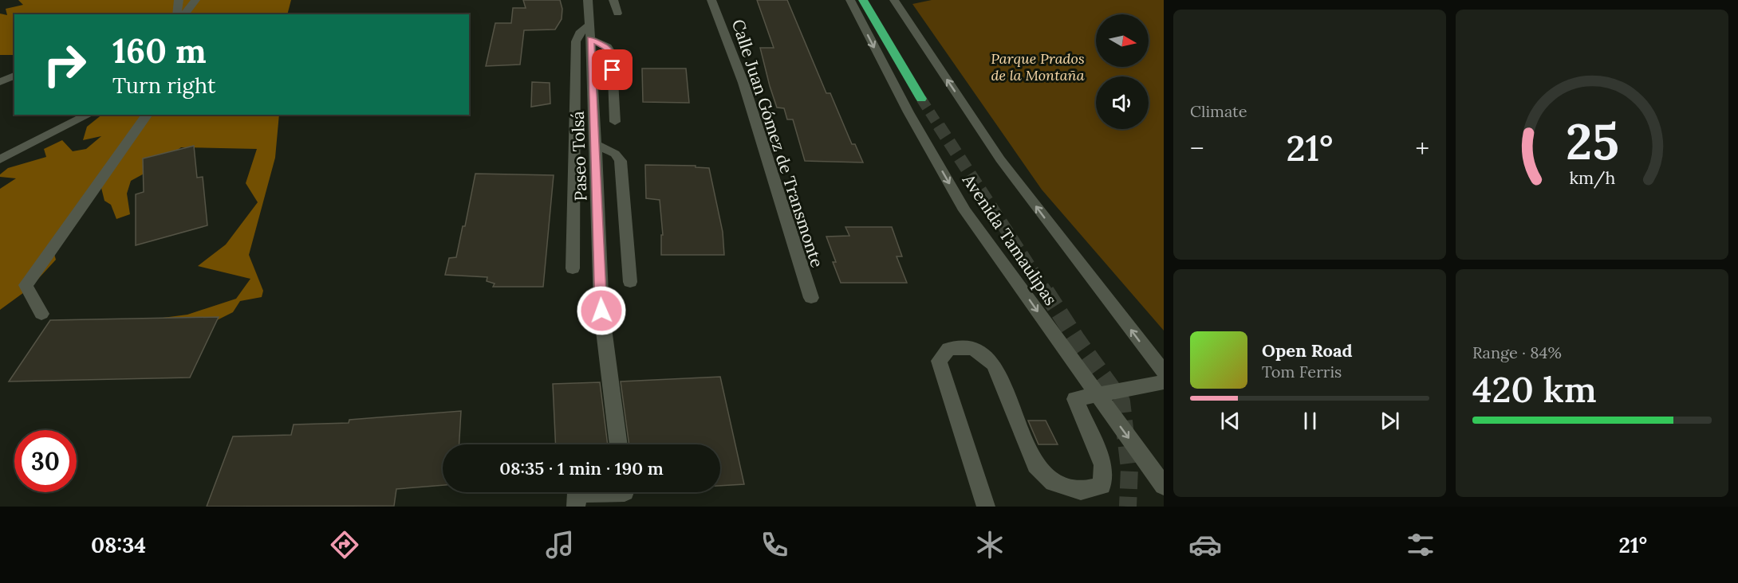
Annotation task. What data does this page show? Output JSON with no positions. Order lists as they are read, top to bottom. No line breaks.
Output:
{"streets":{"street":["Calle Juan Gómez de Transmonte","Paseo Tolsá","Avenida Tamaulipas"]},"parks":["Parque Prados de la Montaña"],"north":"right","page":{"tile":["Climate",["Range · 84%","420 km"]],"turn":["160 m","Turn right"],"heat":["−","21°","+"],"song":["Open Road","Tom Ferris"],"limit":"30","trip":"08:35 · 1 min · 190 m","tabs":["08:34","21°"],"gauge":["25","km/h"]}}
